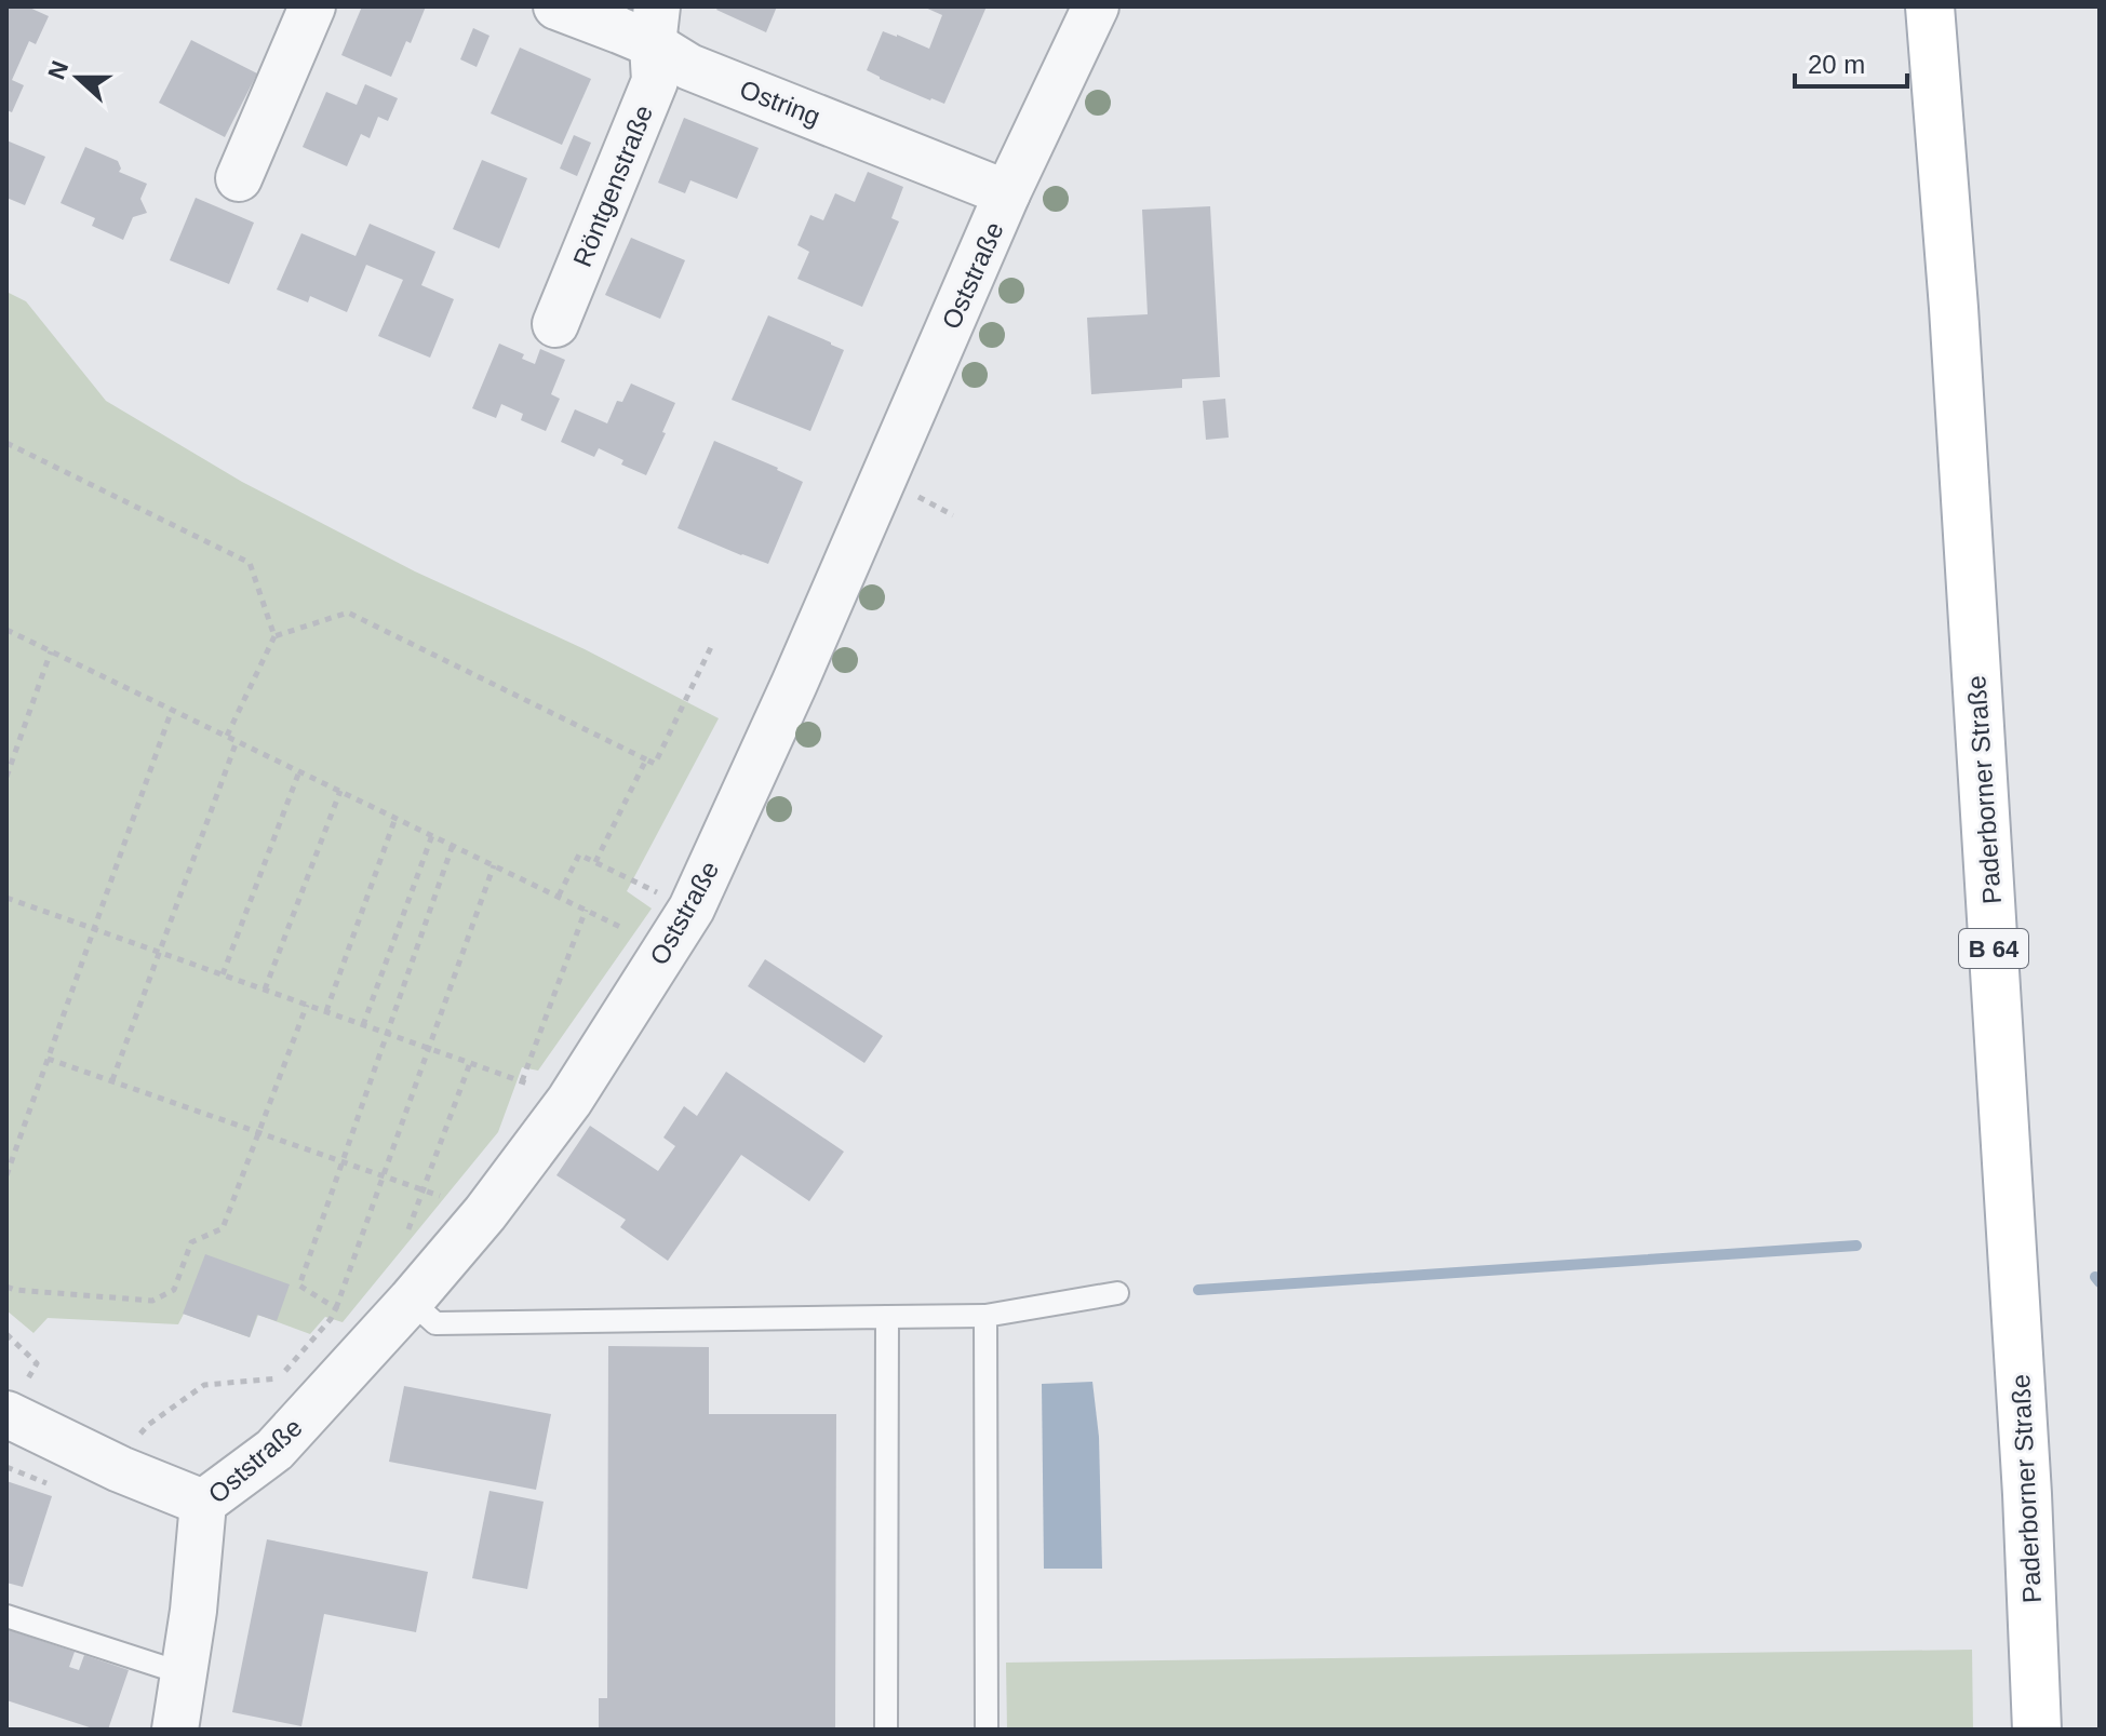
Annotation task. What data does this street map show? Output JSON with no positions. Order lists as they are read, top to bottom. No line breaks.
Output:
{"streets":{"main road":["Paderborner Straße","B 64"],"street":["Ostring","Röntgenstraße","Oststraße"]},"crossings":[["Ostring","Röntgenstraße"],["Ostring","Oststraße"]],"scale_bar":"20 m","north":"left"}
